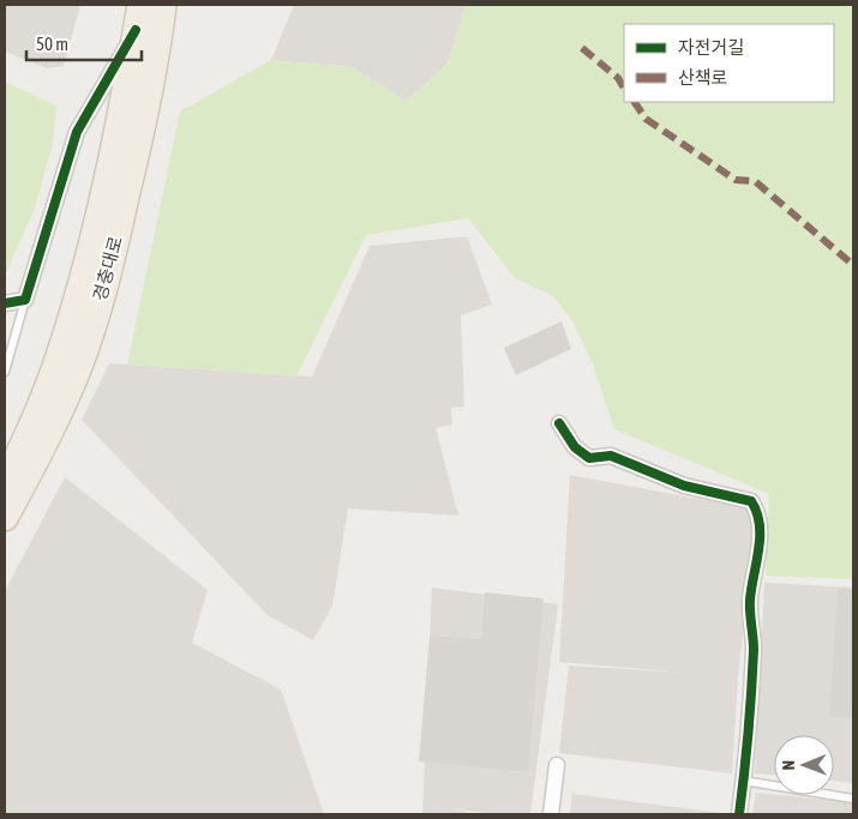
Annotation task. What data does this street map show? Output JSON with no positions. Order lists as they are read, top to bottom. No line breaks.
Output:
{"streets":{"main road":["경충대로"]},"legend":["자전거길","산책로"],"scale_bar":"50 m","north":"left"}
